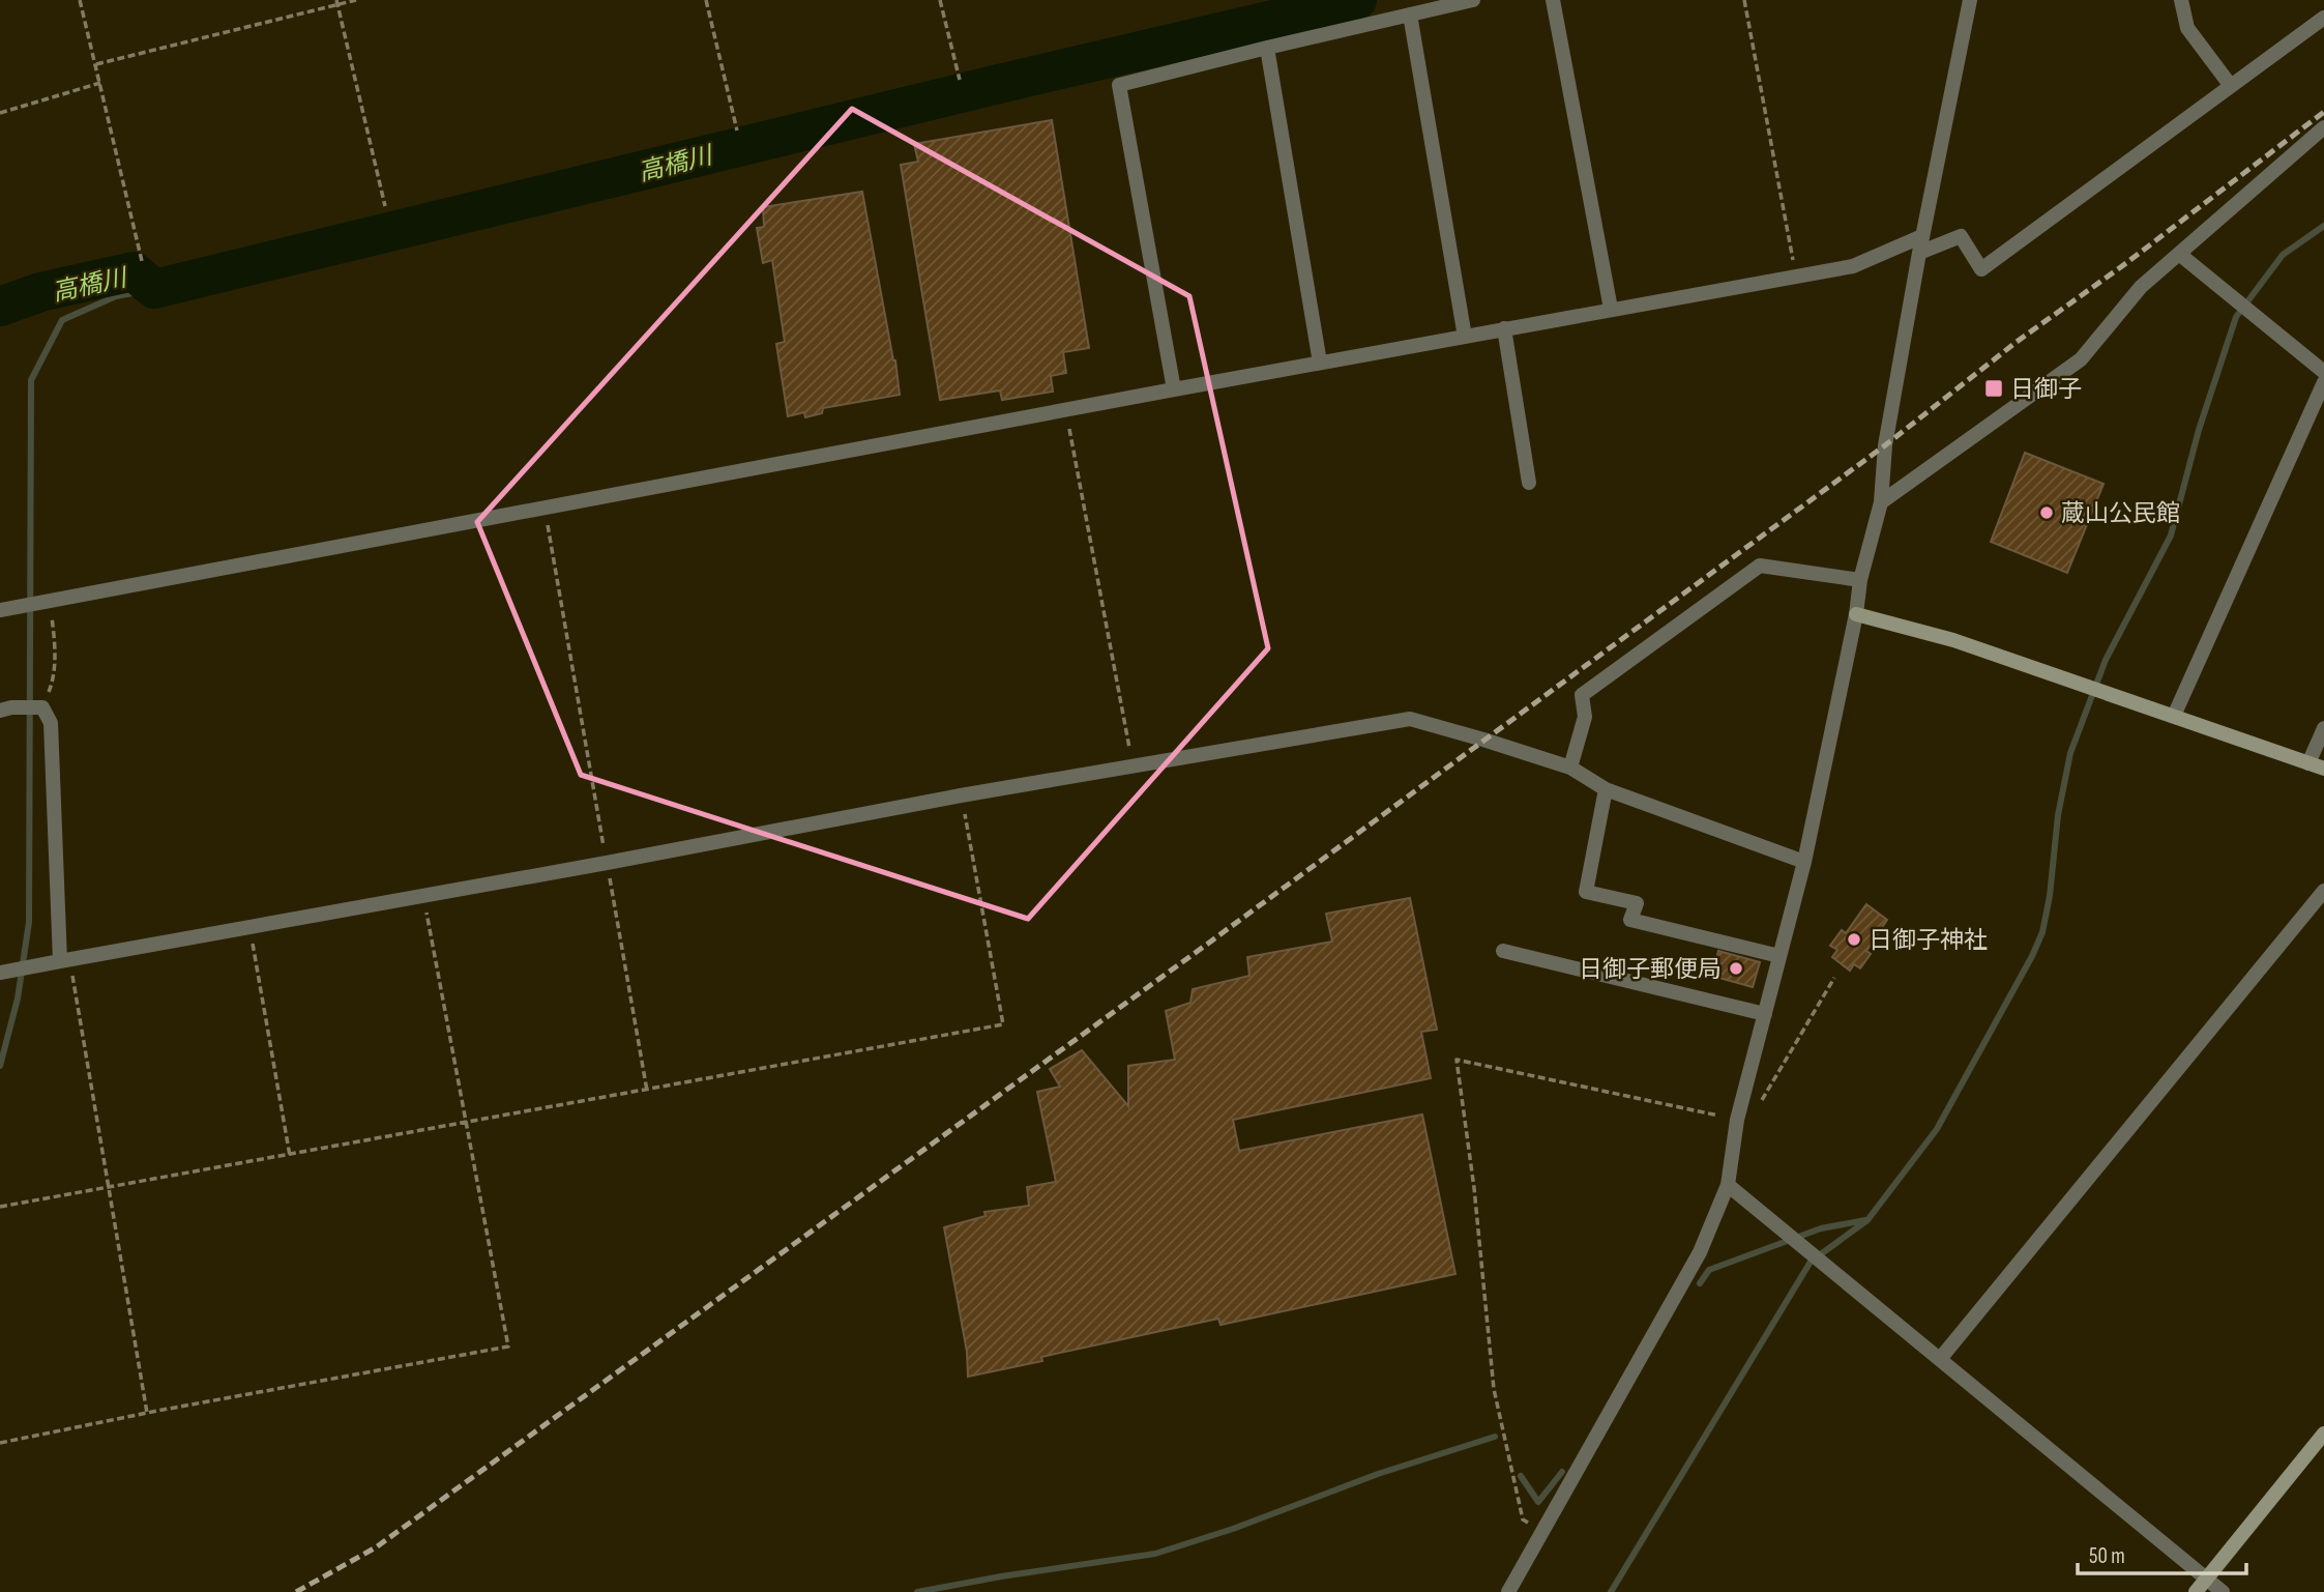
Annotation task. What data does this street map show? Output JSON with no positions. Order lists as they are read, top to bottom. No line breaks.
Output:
{"water":["高橋川"],"places":{"transit":["日御子"],"other":["蔵山公民館","日御子神社","日御子郵便局"]},"scale_bar":"50 m"}
